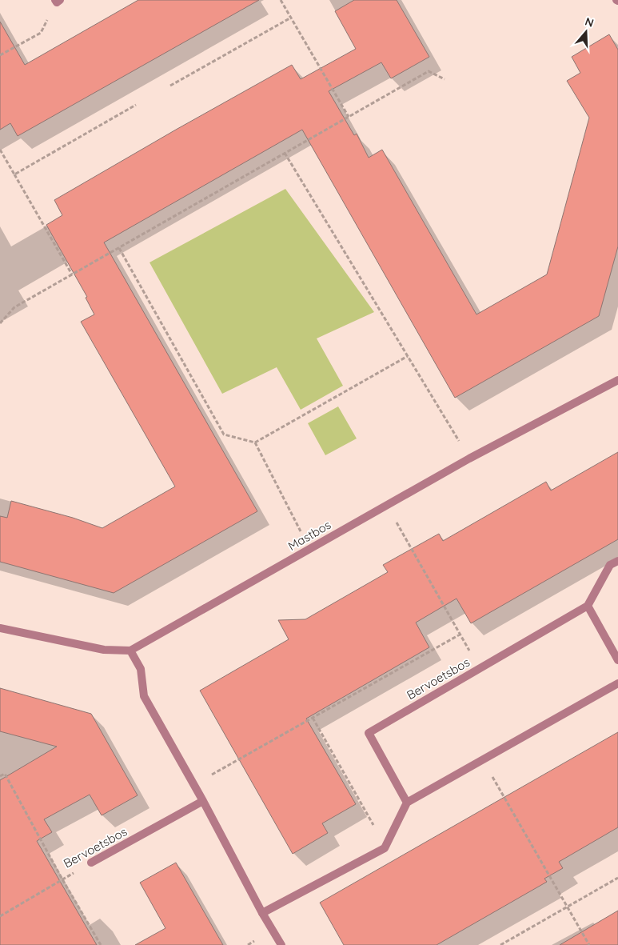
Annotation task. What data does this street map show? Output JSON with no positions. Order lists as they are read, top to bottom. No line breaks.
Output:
{"streets":{"street":["Mastbos","Bervoetsbos"]},"north":"top"}
